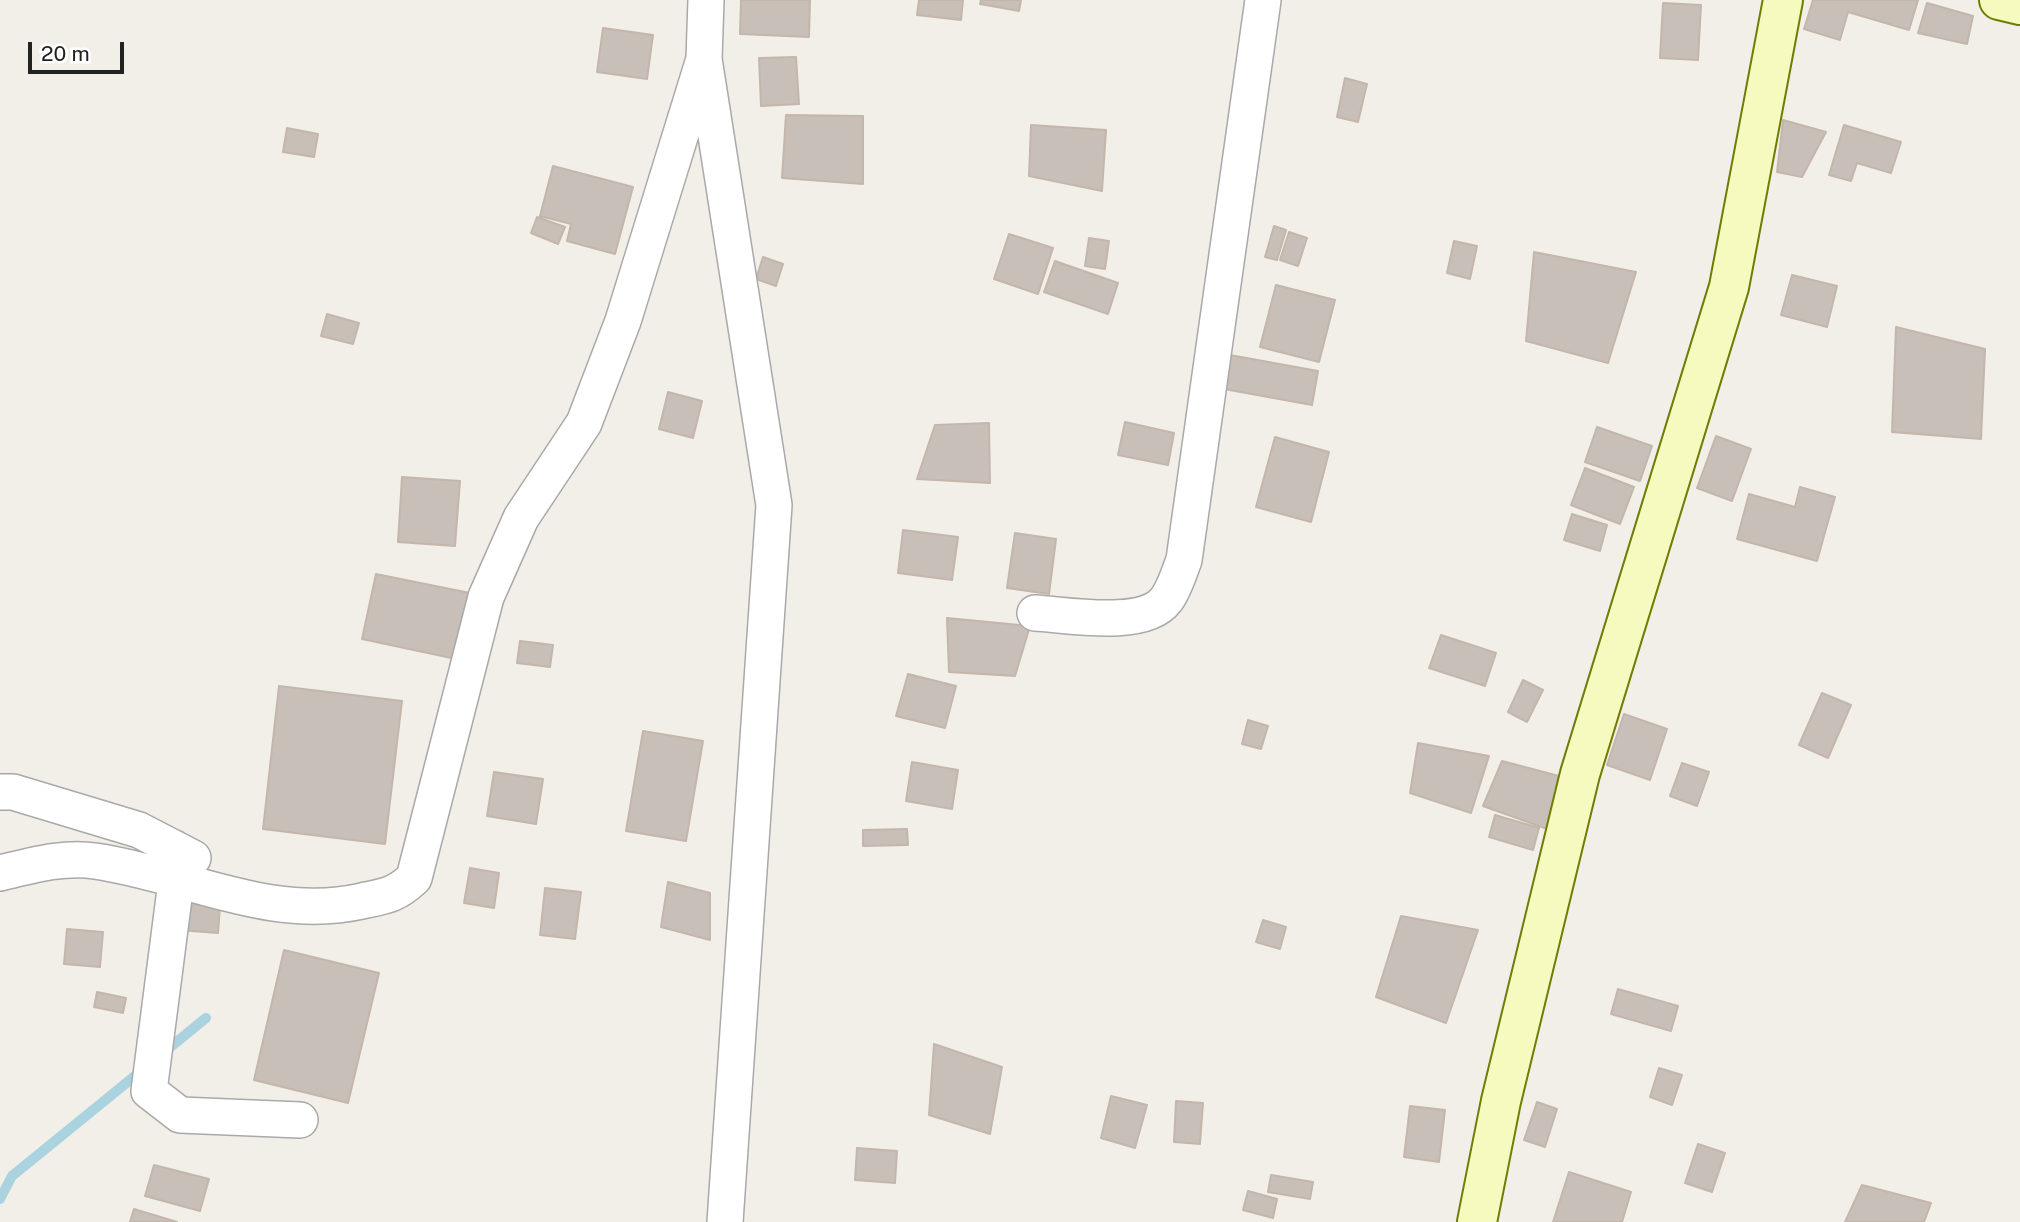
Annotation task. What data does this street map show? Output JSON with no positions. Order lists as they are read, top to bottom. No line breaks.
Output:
{"scale_bar":"20 m"}
